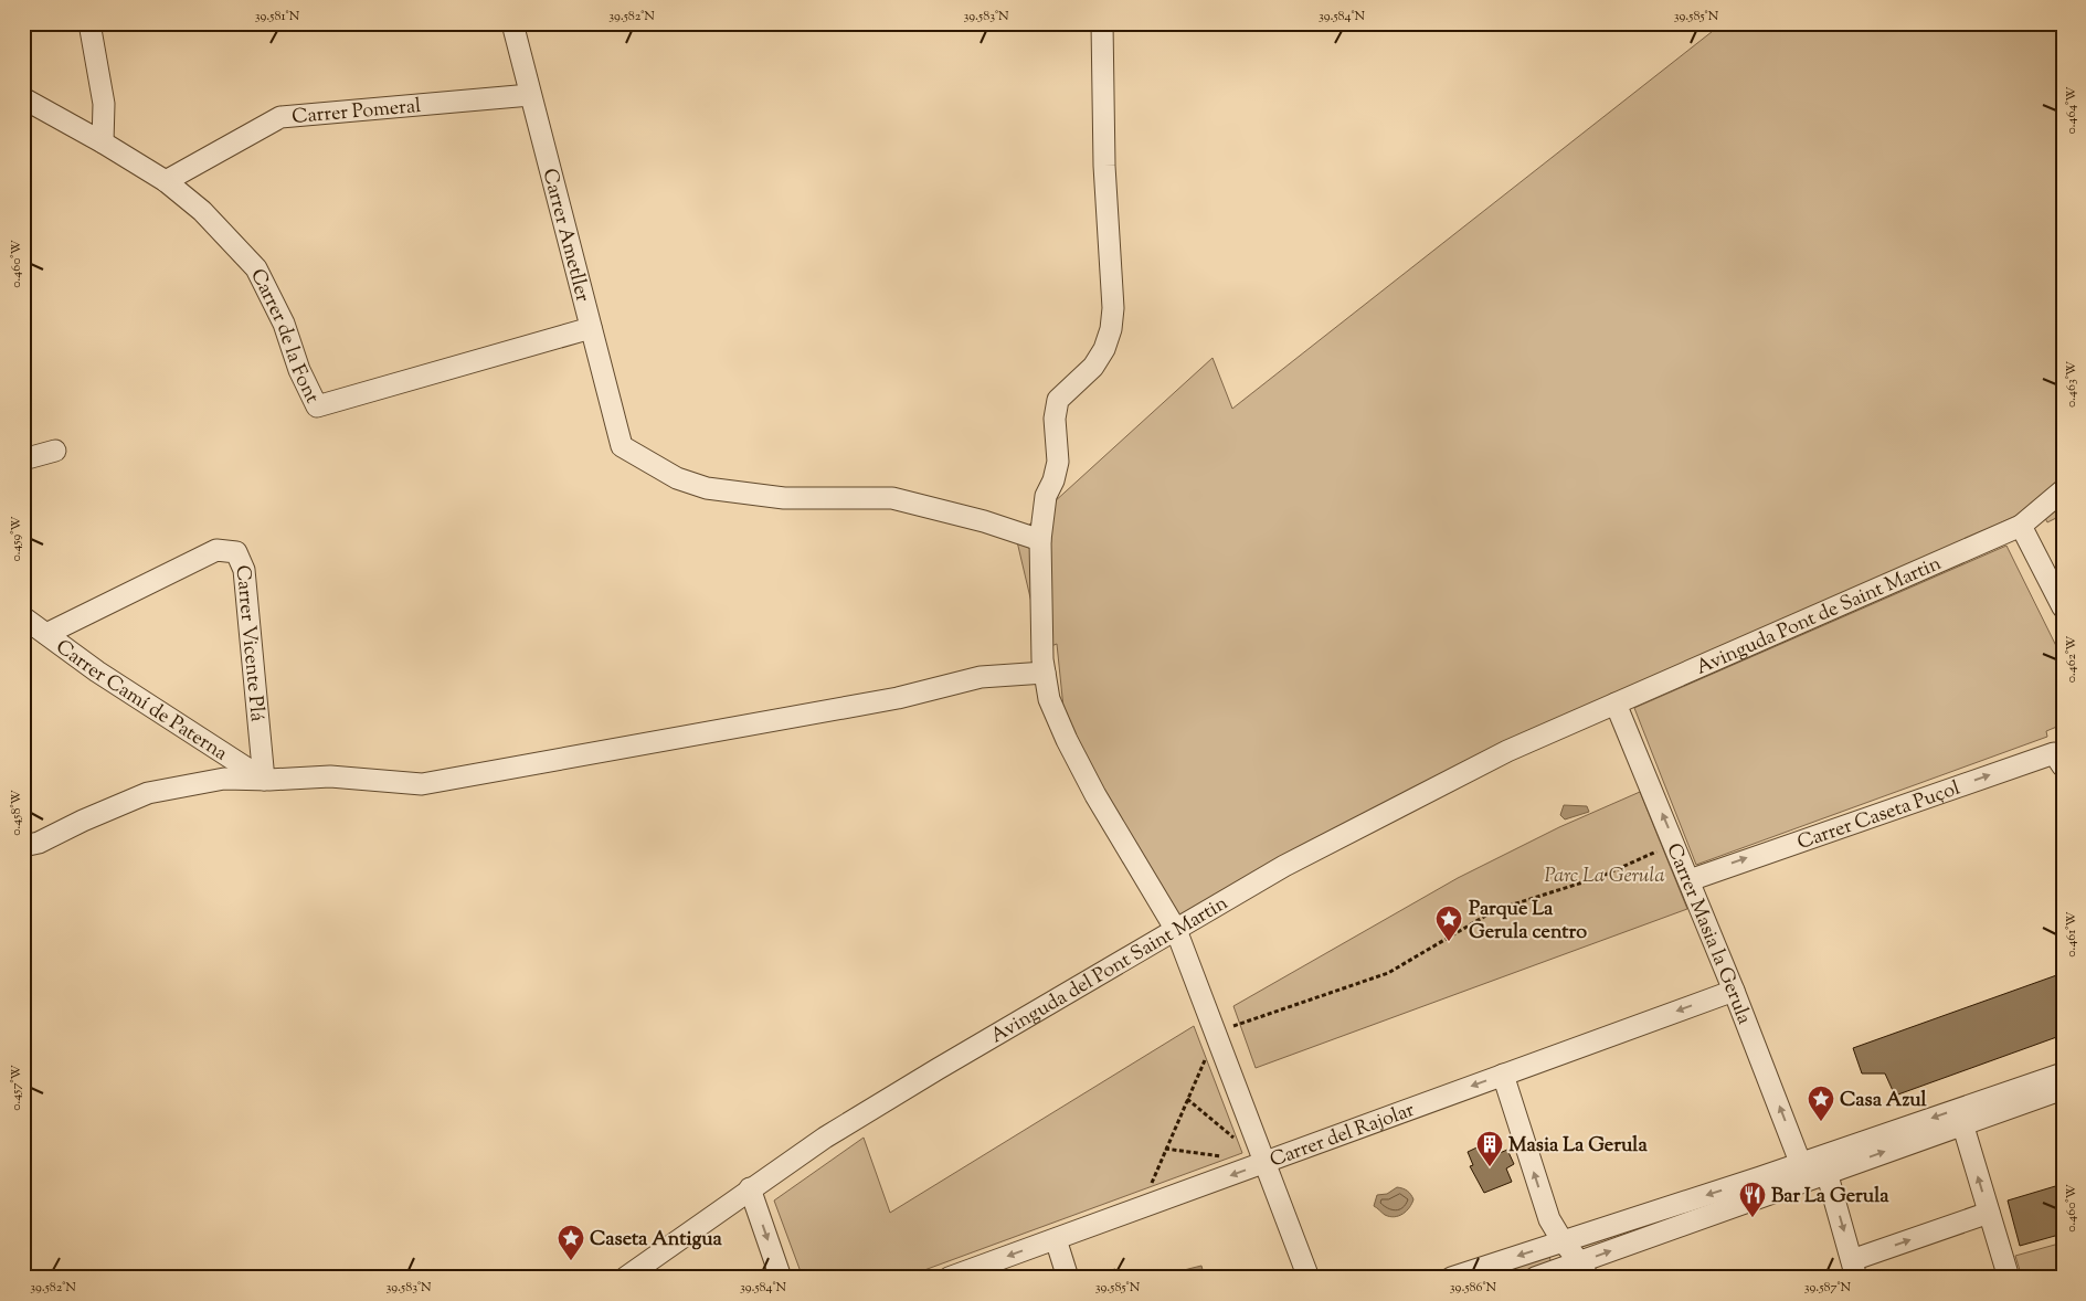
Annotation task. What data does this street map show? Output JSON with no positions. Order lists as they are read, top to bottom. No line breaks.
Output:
{"streets":{"street":["Carrer Pomeral","Carrer Ametller","Carrer de la Font","Avinguda Pont de Saint Martin","Carrer Vicente Plá","Carrer Camí de Paterna","Carrer Caseta Puçol","Carrer Masia la Gerula","Avinguda del Pont Saint Martin","Carrer del Rajolar"]},"crossings":[["Carrer Pomeral","Carrer Ametller"],["Carrer Pomeral","Carrer de la Font"],["Carrer Ametller","Carrer de la Font"],["Avinguda Pont de Saint Martin","Carrer Masia la Gerula"],["Avinguda Pont de Saint Martin","Avinguda del Pont Saint Martin"],["Carrer Vicente Plá","Carrer Camí de Paterna"],["Carrer Caseta Puçol","Carrer Masia la Gerula"],["Carrer Masia la Gerula","Avinguda del Pont Saint Martin"],["Carrer Masia la Gerula","Carrer del Rajolar"]],"one_way":["Carrer Caseta Puçol","Carrer Masia la Gerula"],"parks":["Parc La Gerula"],"places":{"place":["Parque La Gerula centro","Casa Azul","Caseta Antigua"],"building":["Masia La Gerula"],"restaurant":["Bar La Gerula"]},"coordinates":["39.581°N","39.582°N","39.583°N","39.584°N","39.585°N","0.464°W","0.460°W","0.463°W","0.459°W","0.462°W","0.458°W","0.461°W","0.457°W","39.586°N","39.587°N"]}
